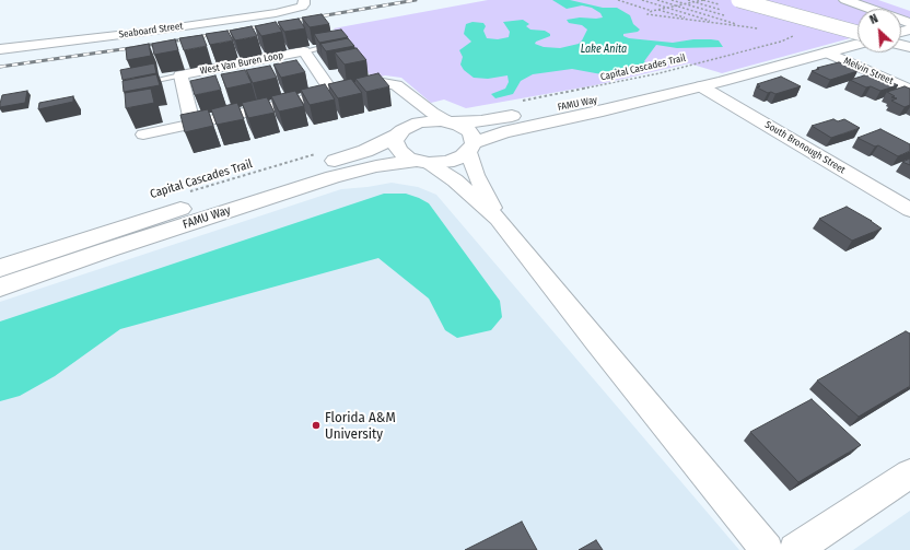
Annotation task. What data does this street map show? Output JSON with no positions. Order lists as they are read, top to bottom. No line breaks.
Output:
{"streets":{"street":["Seaboard Street","West Van Buren Loop","Melvin Street","FAMU Way","South Bronough Street"],"path":["Capital Cascades Trail"]},"crossings":[["Melvin Street","FAMU Way"],["FAMU Way","South Bronough Street"]],"water":["Lake Anita"],"places":["Florida A&M University"],"north":"top left"}
